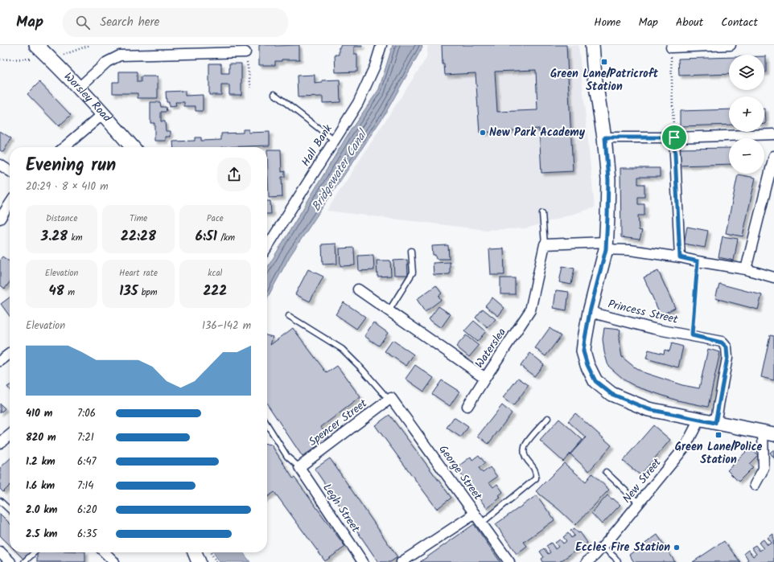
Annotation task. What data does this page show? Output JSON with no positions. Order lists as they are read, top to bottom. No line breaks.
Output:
{"streets":{"main road":["Worsley Road"],"street":["Hall Bank","Princess Street","Waterslea","Spencer Street","George Street","New Street","Legh Street"]},"crossings":[["Spencer Street","George Street"],["Spencer Street","Legh Street"]],"water":["Bridgewater Canal"],"places":{"transit":["Green Lane/Patricroft Station","Green Lane/Police Station"],"other":["New Park Academy","Eccles Fire Station"]},"page":{"header":"Map","search":"Search here","nav":["Home","Map","About","Contact"],"map_buttons":["+","−"],"heading":["Evening run","20:29 · 8 × 410 m"],"stats":[["Distance","3.28 km"],["Time","22:28"],["Pace","6:51 /km"],["Elevation","48 m"],["Heart rate","135 bpm"],["kcal","222"]],"chart":["Elevation","136–142 m"],"list":[{"name":"410 m","note":"7:06"},{"name":"820 m","note":"7:21"},{"name":"1.2 km","note":"6:47"},{"name":"1.6 km","note":"7:14"},{"name":"2.0 km","note":"6:20"},{"name":"2.5 km","note":"6:35"}]}}
